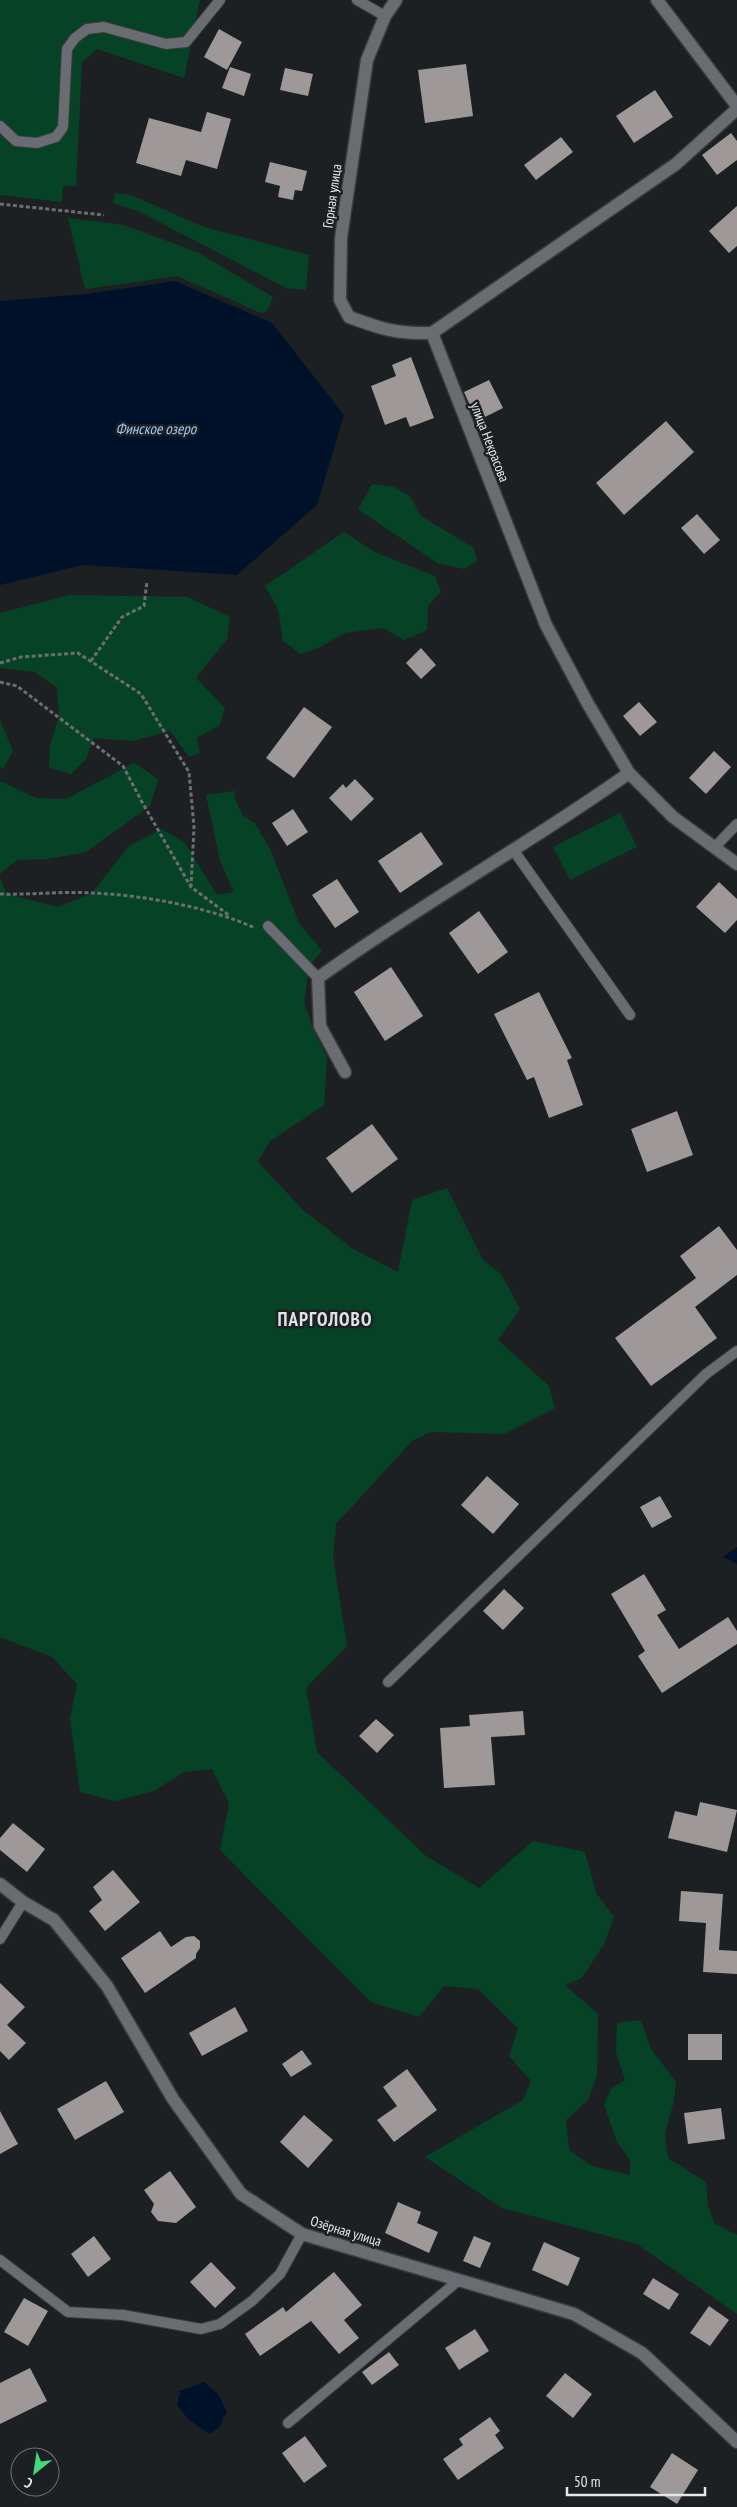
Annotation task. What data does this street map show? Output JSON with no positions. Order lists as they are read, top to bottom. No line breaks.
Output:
{"streets":{"street":["Горная улица","улица Некрасова","Озёрная улица"]},"crossings":[["Горная улица","улица Некрасова"]],"districts":["ПАРГОЛОВО"],"water":["Финское озеро"],"scale_bar":"50 m","north":"bottom left"}
